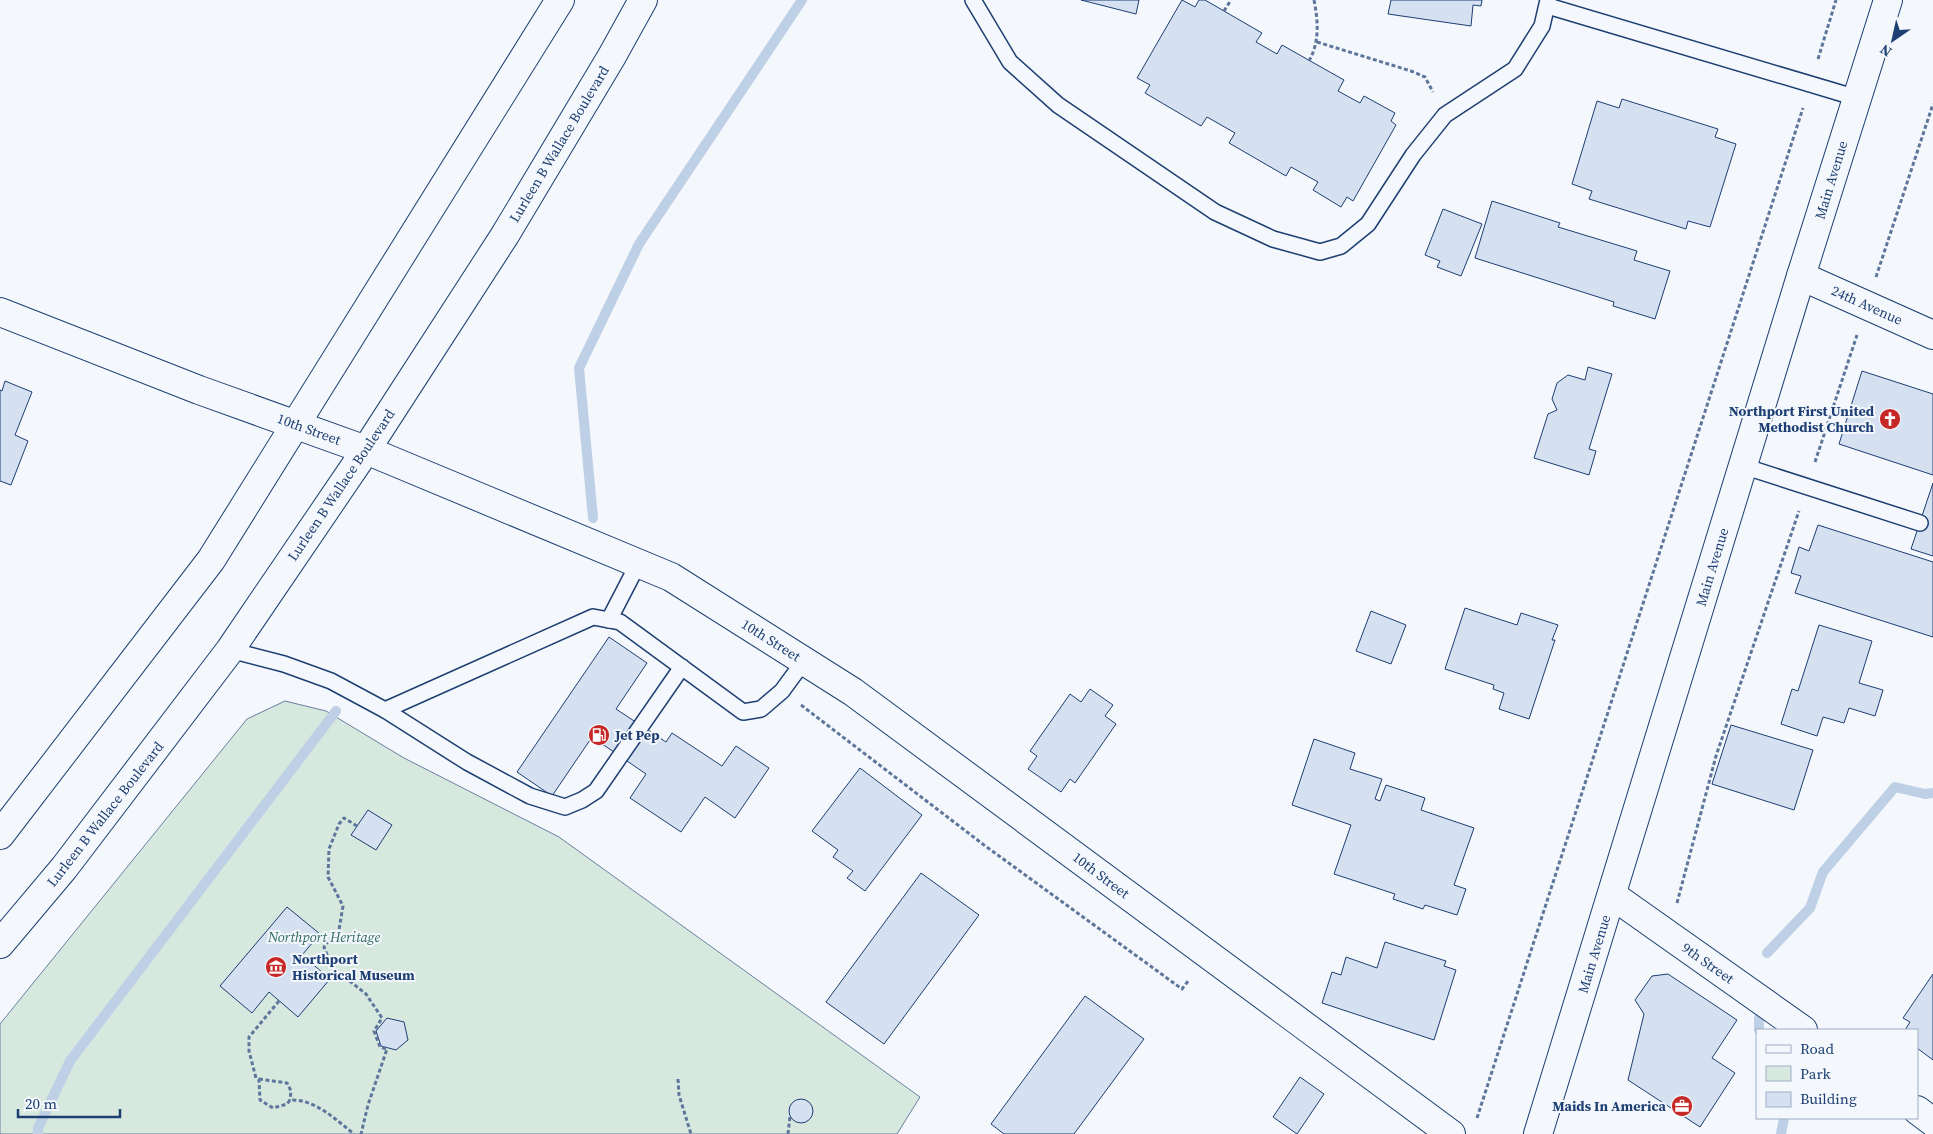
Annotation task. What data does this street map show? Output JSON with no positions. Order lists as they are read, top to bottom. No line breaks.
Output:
{"streets":{"main road":["Lurleen B Wallace Boulevard","Main Avenue","24th Avenue","10th Street","9th Street"]},"crossings":[["Lurleen B Wallace Boulevard","10th Street"],["Main Avenue","24th Avenue"],["Main Avenue","9th Street"]],"parks":["Northport Heritage"],"places":{"church":["Northport First United Methodist Church"],"fuel station":["Jet Pep"],"museum":["Northport Historical Museum"],"office":["Maids In America"]},"legend":["Road","Park","Building"],"scale_bar":"20 m","north":"bottom left"}
